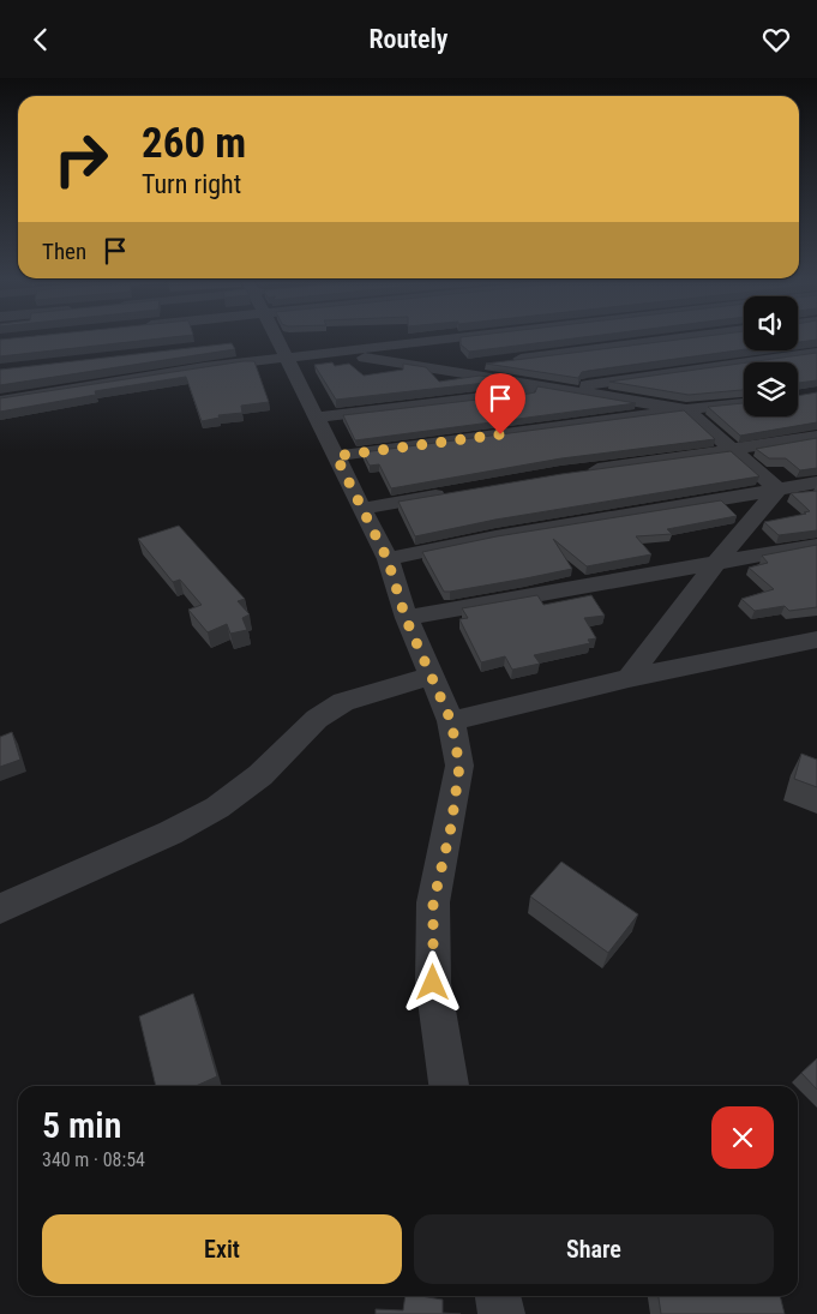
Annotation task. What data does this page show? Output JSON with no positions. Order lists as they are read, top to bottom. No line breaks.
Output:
{"page":{"header":"Routely","turn":["260 m","Turn right"],"then":"Then","heading":["5 min","340 m · 08:54"],"buttons":["Exit","Share"]}}
